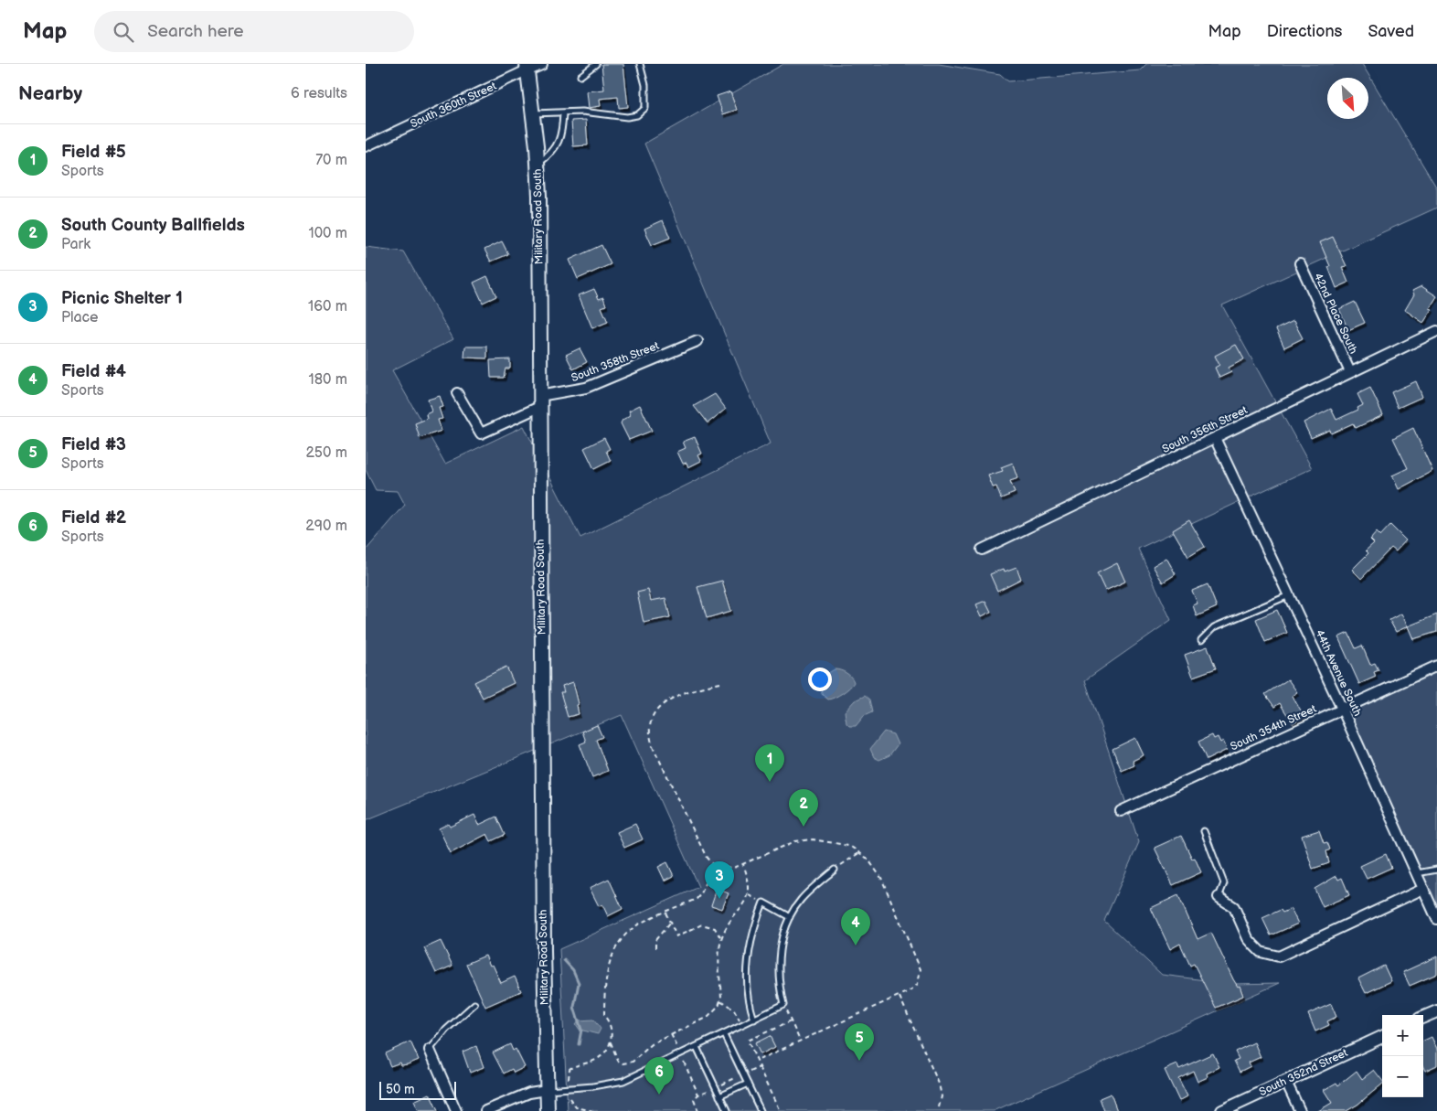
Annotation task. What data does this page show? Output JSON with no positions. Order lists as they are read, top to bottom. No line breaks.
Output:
{"streets":{"main road":["Military Road South"],"street":["South 360th Street","42nd Place South","South 358th Street","South 356th Street","44th Avenue South","South 354th Street","South 352nd Street"]},"crossings":[["South 360th Street","Military Road South"],["Military Road South","South 358th Street"],["42nd Place South","South 356th Street"],["South 356th Street","44th Avenue South"],["44th Avenue South","South 354th Street"]],"scale_bar":"50 m","north":"bottom right","page":{"header":"Map","search":"Search here","nav":["Map","Directions","Saved"],"heading":["Nearby","6 results"],"list":[{"mark":"1","name":"Field #5","note":"Sports","value":"70 m"},{"mark":"2","name":"South County Ballfields","note":"Park","value":"100 m"},{"mark":"3","name":"Picnic Shelter 1","note":"Place","value":"160 m"},{"mark":"4","name":"Field #4","note":"Sports","value":"180 m"},{"mark":"5","name":"Field #3","note":"Sports","value":"250 m"},{"mark":"6","name":"Field #2","note":"Sports","value":"290 m"}],"pins":["1","2","3","4","5","6"],"map_buttons":["+","−"],"scale":"50 m"}}
